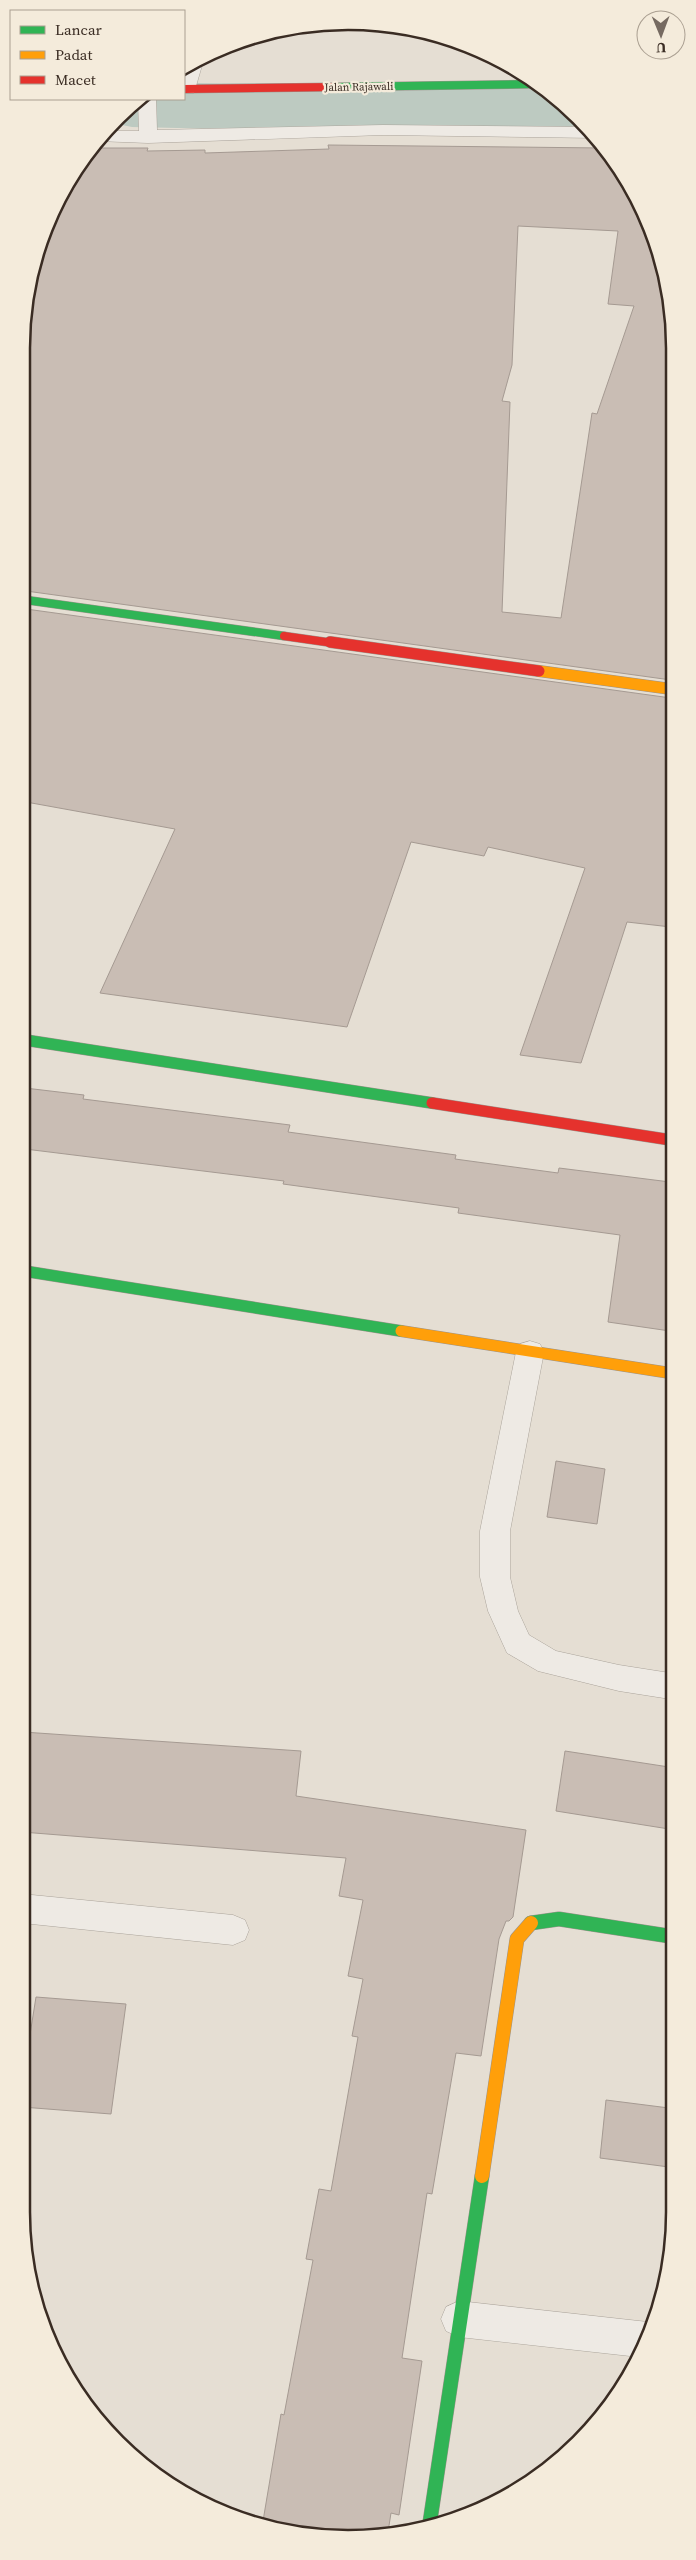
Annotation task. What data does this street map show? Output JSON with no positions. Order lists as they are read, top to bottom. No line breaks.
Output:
{"streets":{"street":["Jalan Rajawali"]},"legend":["Lancar","Padat","Macet"],"north":"bottom"}
